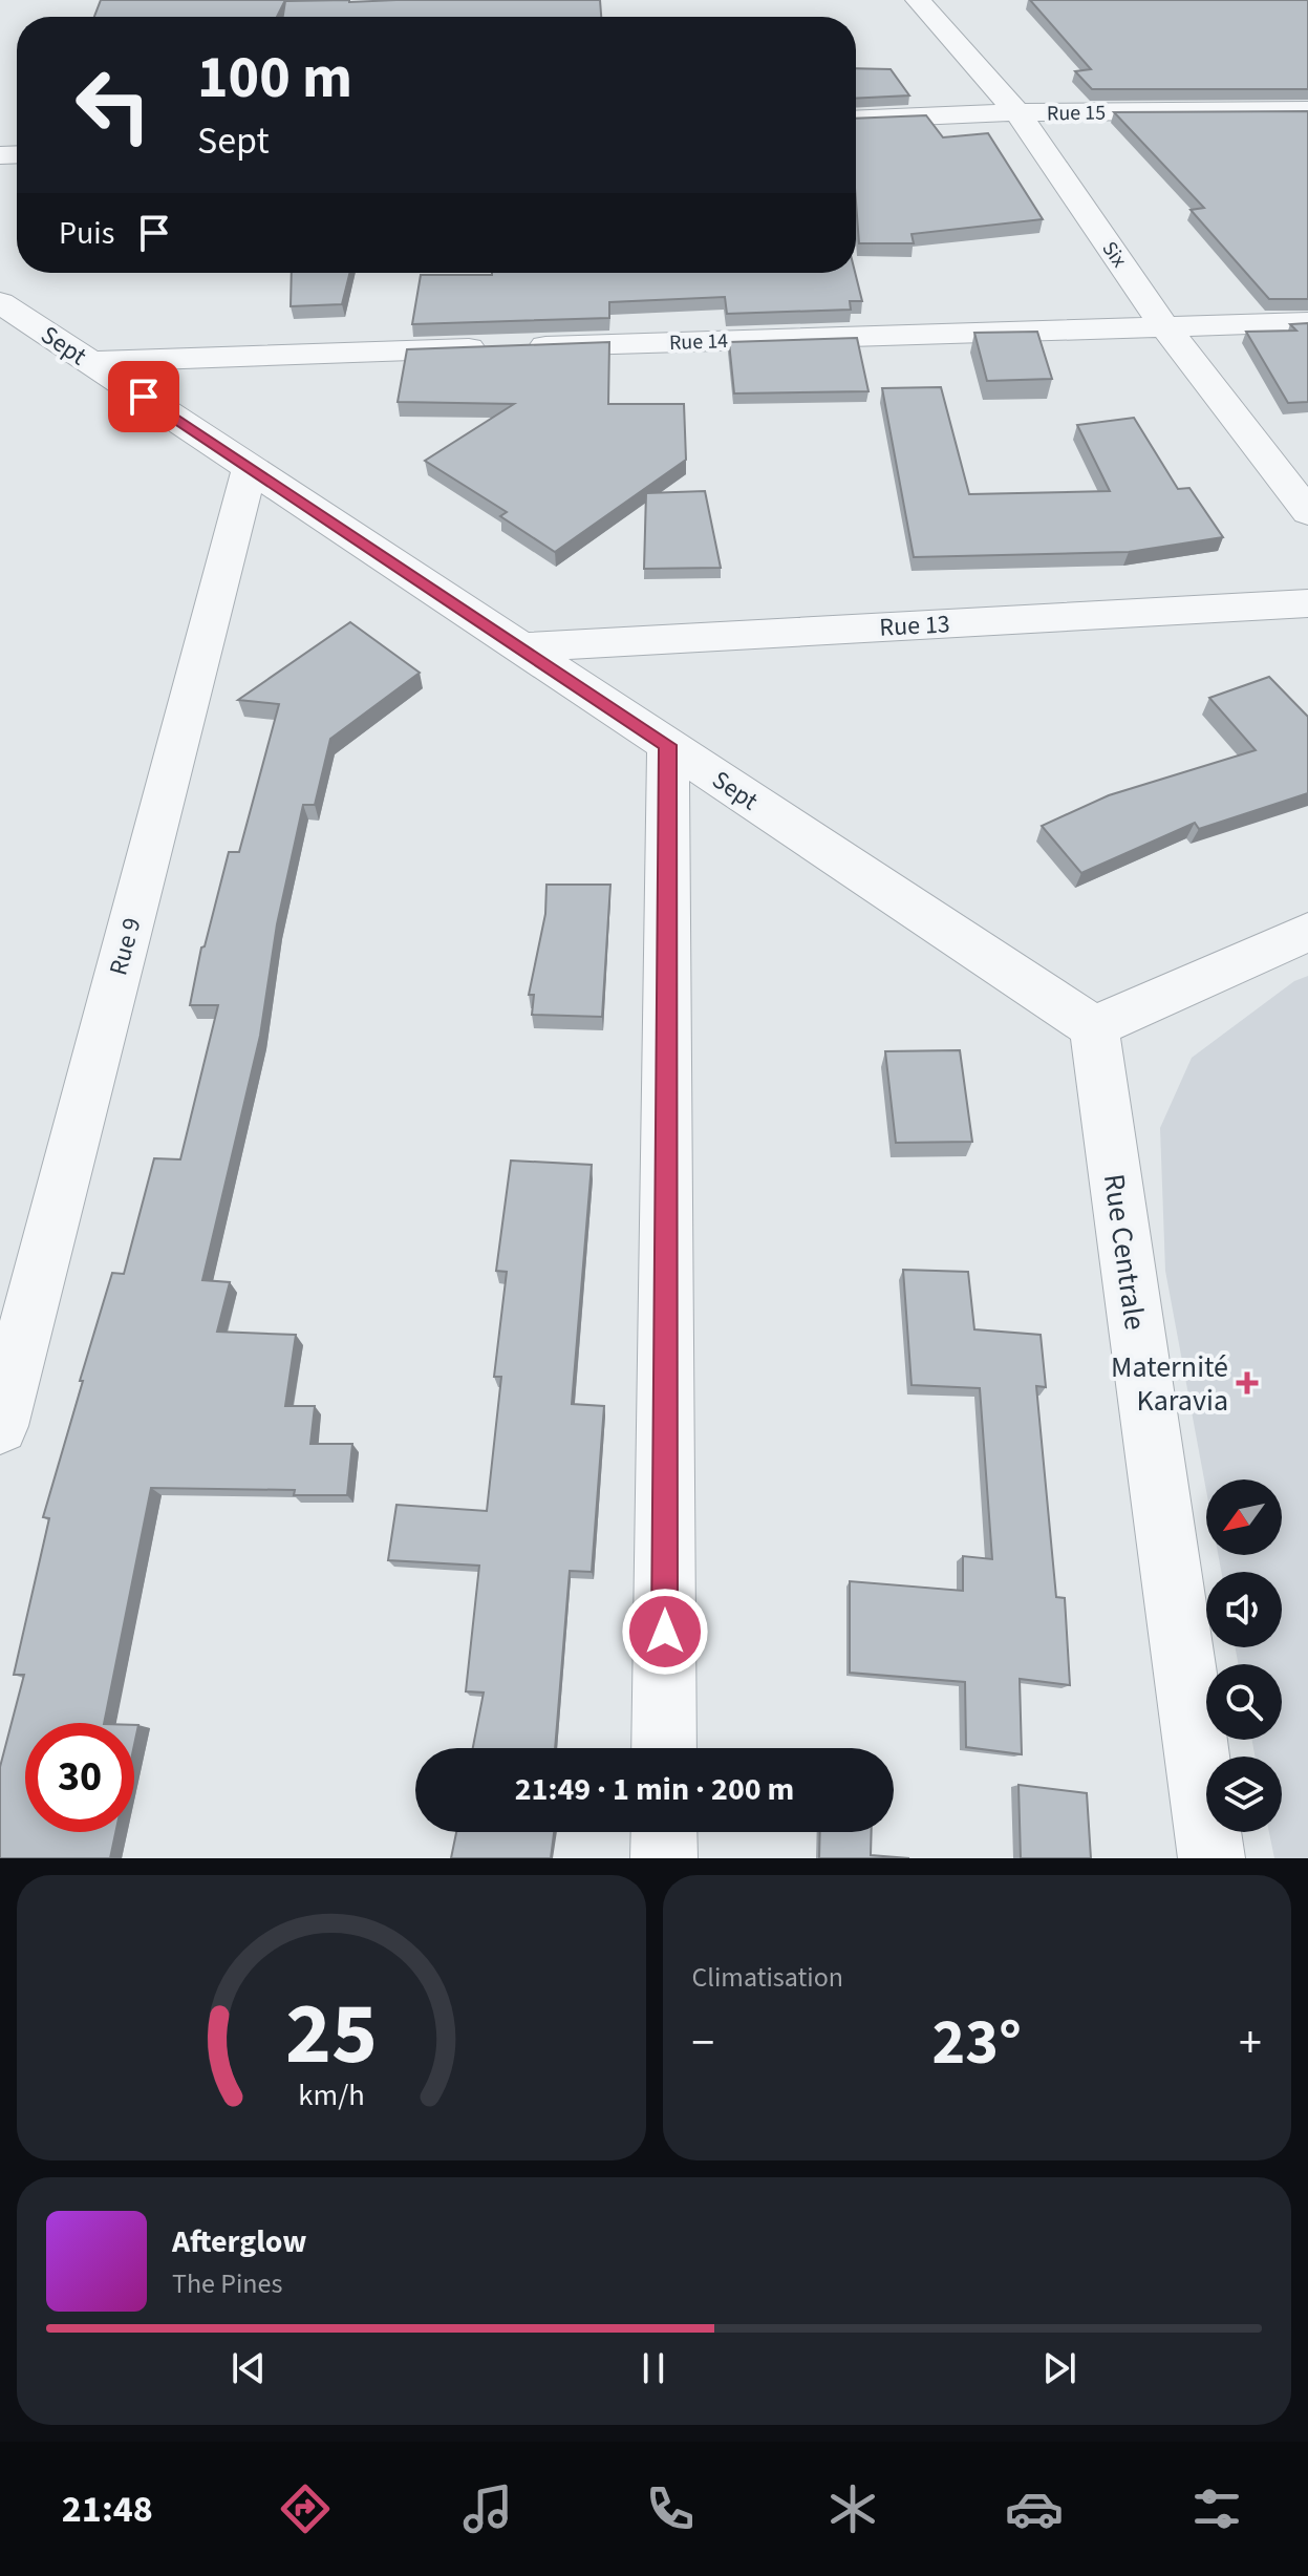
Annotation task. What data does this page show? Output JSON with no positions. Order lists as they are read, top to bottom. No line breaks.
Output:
{"streets":{"street":["Rue 15","Six","Rue 14","Sept","Rue 13","Rue 9","Rue Centrale"]},"crossings":[["Rue 15","Six"],["Six","Rue 14"],["Rue 14","Sept"],["Sept","Rue 13"],["Sept","Rue 9"],["Sept","Rue Centrale"]],"places":{"health":["Maternité Karavia"]},"north":"bottom left","page":{"turn":["100 m","Sept"],"then":"Puis","limit":"30","trip":"21:49 · 1 min · 200 m","tile":"Climatisation","heat":["−","23°","+"],"song":["Afterglow","The Pines"],"tabs":"21:48","gauge":["25","km/h"]}}
